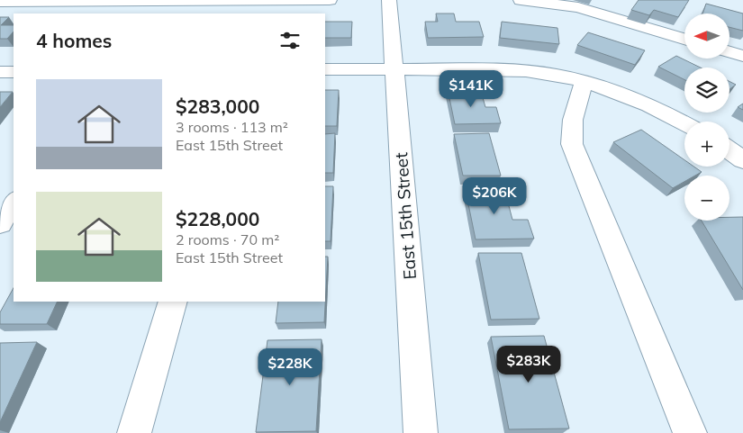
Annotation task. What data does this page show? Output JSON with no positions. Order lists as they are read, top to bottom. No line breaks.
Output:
{"streets":{"street":["East 15th Street"]},"north":"left","page":{"map_buttons":["+","−"],"heading":"4 homes","list":[{"name":"$283,000","note":"3 rooms · 113 m² · East 15th Street"},{"name":"$228,000","note":"2 rooms · 70 m² · East 15th Street"}],"price":["$141K","$206K","$283K","$228K"]}}
